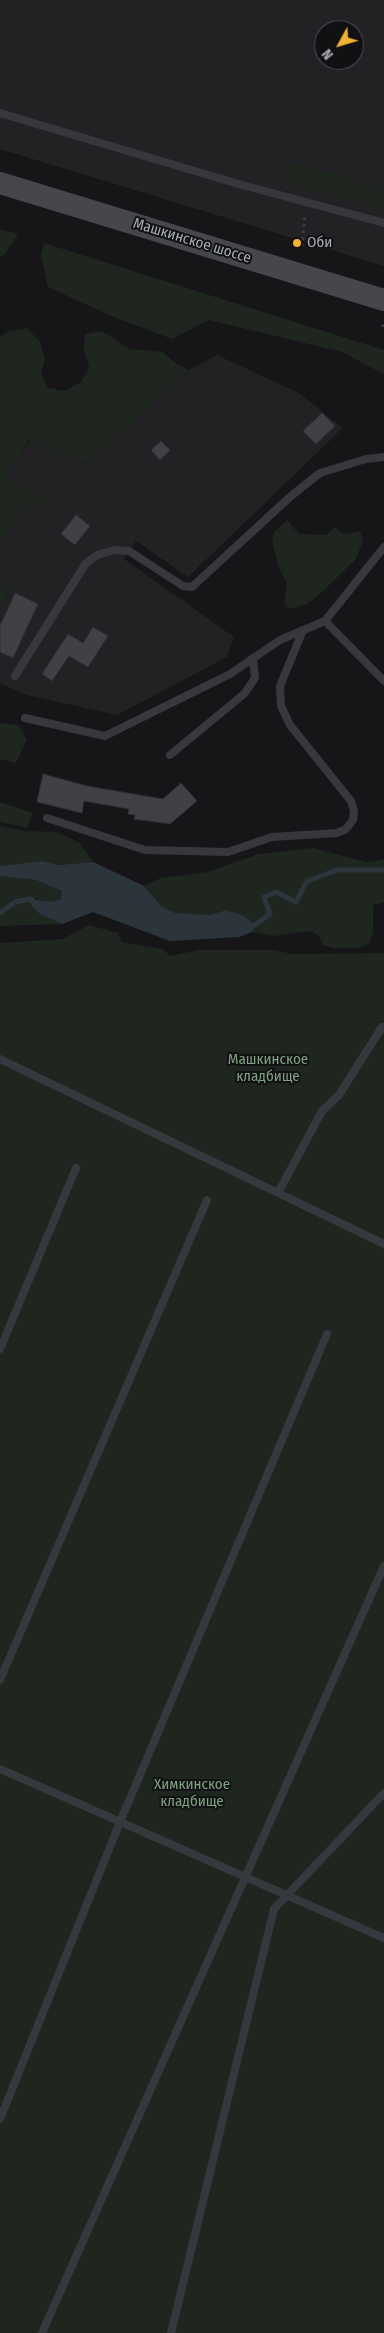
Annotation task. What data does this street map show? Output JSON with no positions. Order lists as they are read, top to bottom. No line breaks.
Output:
{"streets":{"main road":["Машкинское шоссе"]},"parks":["Машкинское кладбище","Химкинское кладбище"],"places":["Оби"],"north":"bottom left"}
